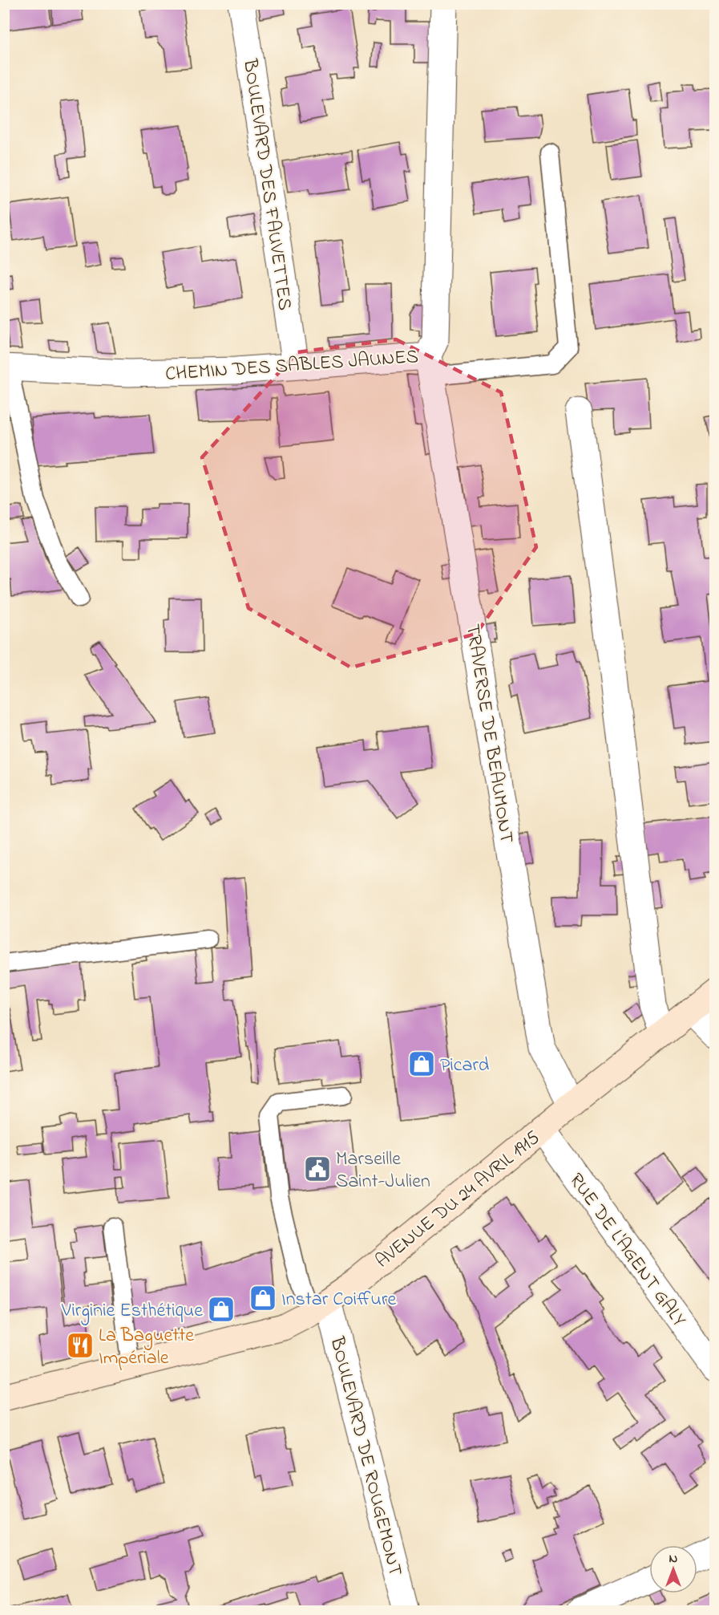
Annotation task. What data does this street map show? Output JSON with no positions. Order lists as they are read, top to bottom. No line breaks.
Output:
{"streets":{"main road":["AVENUE DU 24 AVRIL 1915"],"street":["BOULEVARD DES FAUVETTES","CHEMIN DES SABLES JAUNES","TRAVERSE DE BEAUMONT","RUE DE L'AGENT GALY","BOULEVARD DE ROUGEMONT"]},"crossings":[["BOULEVARD DES FAUVETTES","CHEMIN DES SABLES JAUNES"],["CHEMIN DES SABLES JAUNES","TRAVERSE DE BEAUMONT"],["TRAVERSE DE BEAUMONT","AVENUE DU 24 AVRIL 1915"],["AVENUE DU 24 AVRIL 1915","RUE DE L'AGENT GALY"],["AVENUE DU 24 AVRIL 1915","BOULEVARD DE ROUGEMONT"]],"places":{"shop":["Picard","Instar Coiffure","Virginie Esthétique"],"public building":["Marseille Saint-Julien"],"restaurant":["La Baguette Impériale"]},"north":"top"}
